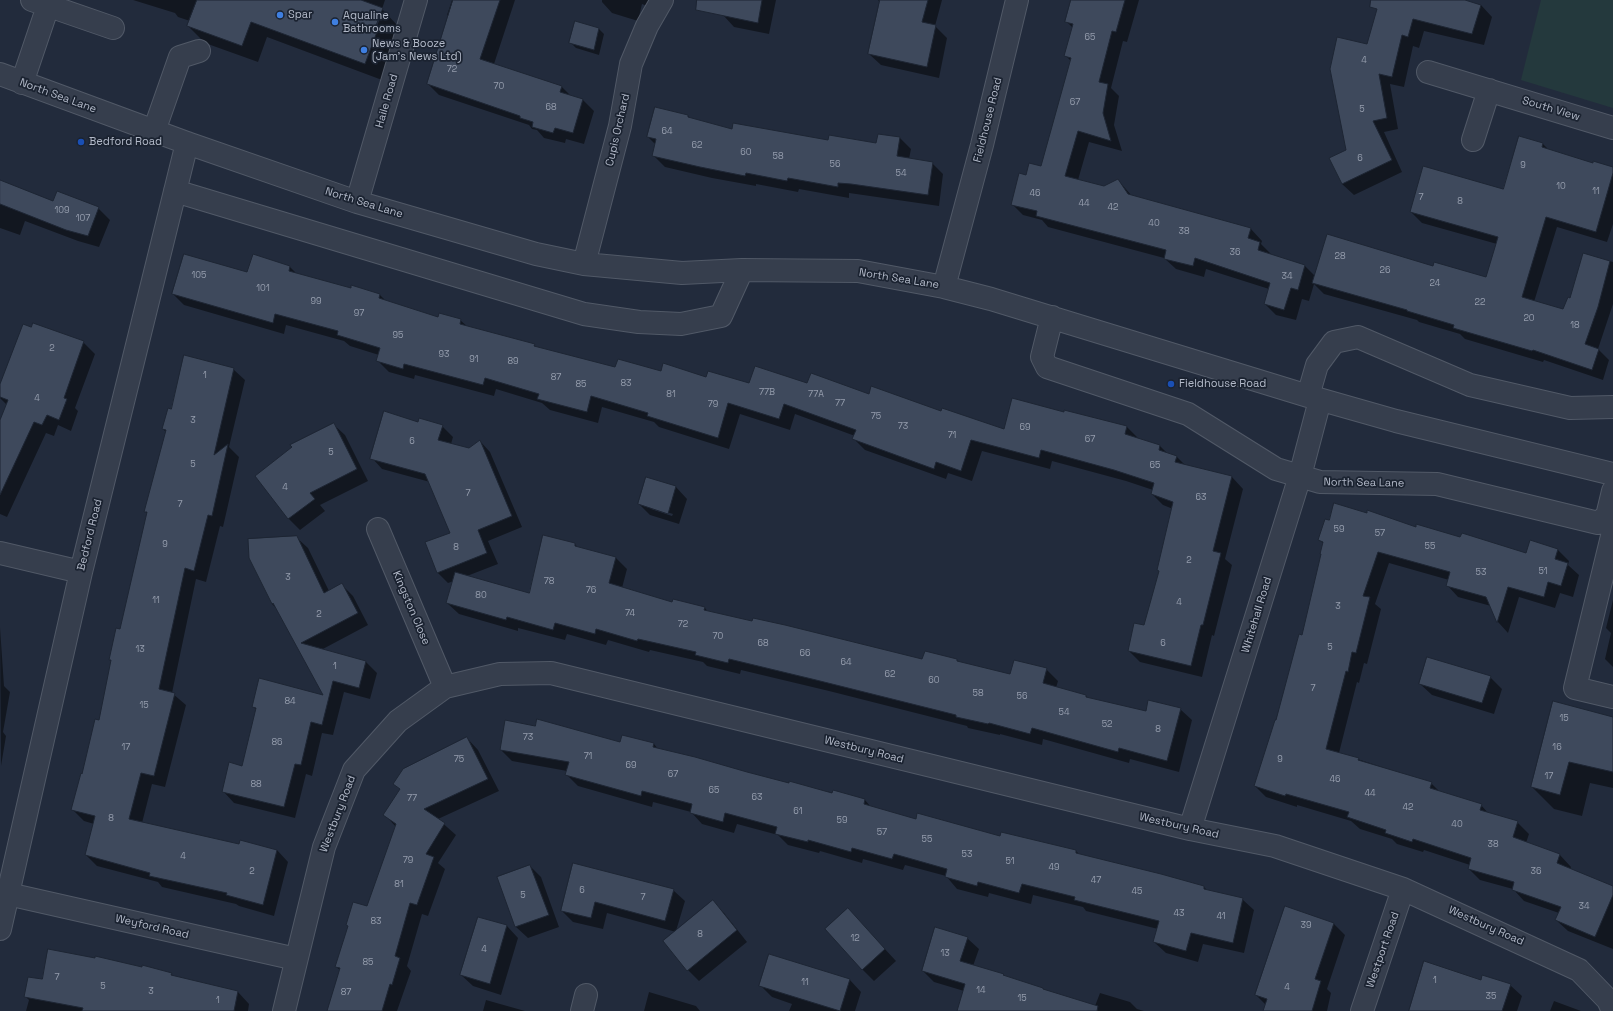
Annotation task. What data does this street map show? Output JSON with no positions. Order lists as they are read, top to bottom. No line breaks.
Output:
{"streets":{"street":["North Sea Lane","Haile Road","South View","Fieldhouse Road","Cupis Orchard","Bedford Road","Kingston Close","Whitehall Road","Westbury Road","Weyford Road","Westport Road"]},"crossings":[["North Sea Lane","Haile Road"],["North Sea Lane","Fieldhouse Road"],["North Sea Lane","Cupis Orchard"],["North Sea Lane","Bedford Road"],["North Sea Lane","Whitehall Road"],["Bedford Road","Weyford Road"],["Kingston Close","Westbury Road"],["Whitehall Road","Westbury Road"],["Westbury Road","Weyford Road"],["Westbury Road","Westport Road"]],"places":["Spar","Aqualine Bathrooms","News & Booze (Jam's News Ltd)","Bedford Road","Fieldhouse Road"],"house_numbers":["65","4","72","70","67","68","5","64","62","60","58","6","56","9","54","10","11","46","7","8","44","42","109","107","40","38","36","28","26","105","34","24","101","99","22","97","20","18","95","2","93","91","89","1","87","83","85","77B","81","77A","4","77","79","75","3","73","69","71","67","6","5","5","65","4","7","63","7","59","57","9","55","8","2","51","53","3","78","76","80","11","4","3","74","2","72","70","68","6","5","13","66","64","1","62","60","7","58","56","84","15","54","15","52","8","73","86","17","16","71","75","9","69","67","17","46","88","65","44","63","77","42","61","8","59","40","57","55","38","53","4","79","51","49","2","36","47","81","6","45","5","7","34","43","41","83","39","8","12","4","13","85","7","1","11","5","4","14","3","87","35","15","1"]}
